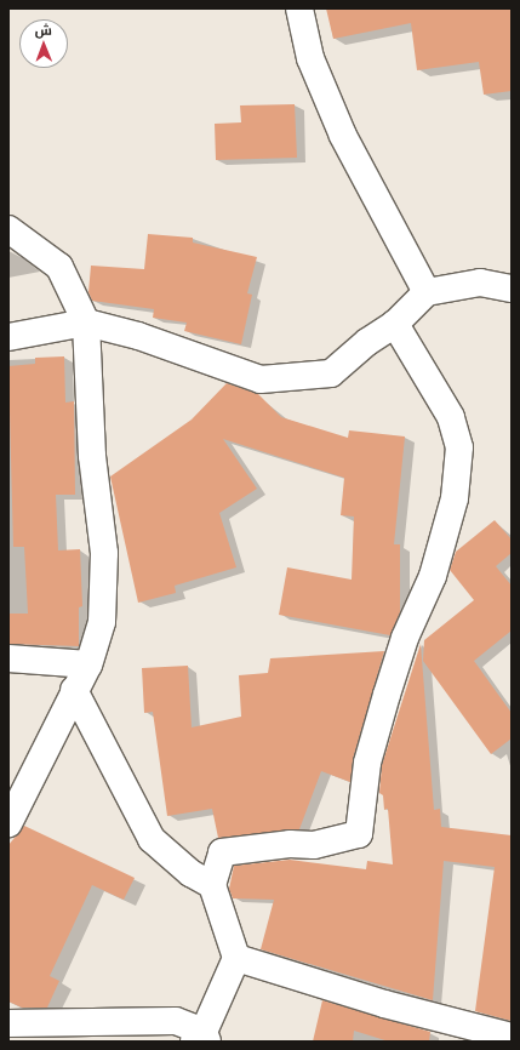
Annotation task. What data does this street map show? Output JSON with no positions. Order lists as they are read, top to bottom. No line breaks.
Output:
{"north":"top"}
